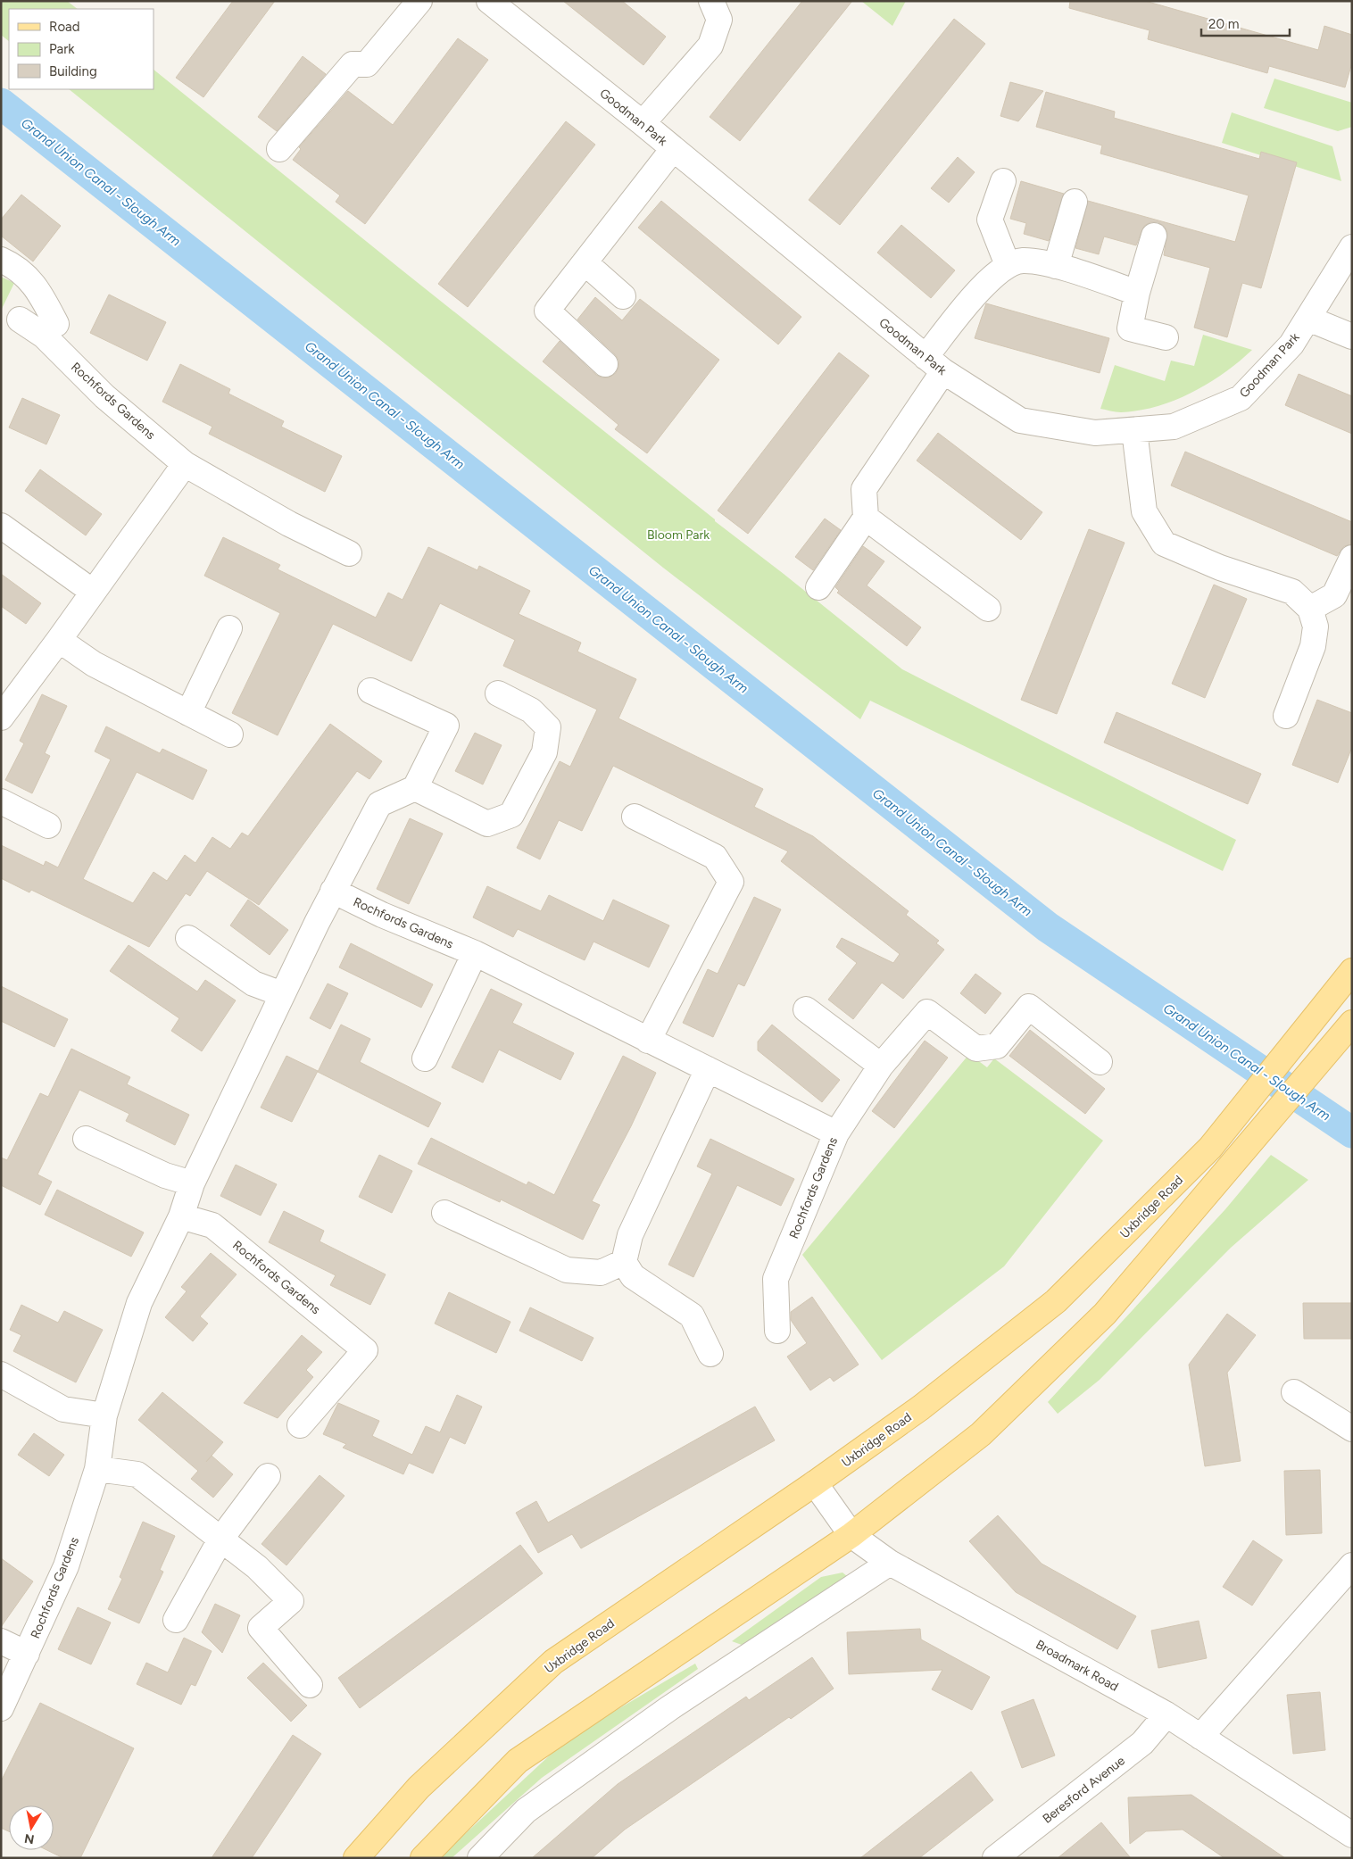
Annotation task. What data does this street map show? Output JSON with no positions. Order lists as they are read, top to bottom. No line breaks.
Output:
{"streets":{"main road":["Uxbridge Road"],"street":["Goodman Park","Rochfords Gardens","Broadmark Road","Beresford Avenue"]},"crossings":[["Uxbridge Road","Broadmark Road"],["Broadmark Road","Beresford Avenue"]],"water":["Grand Union Canal - Slough Arm"],"parks":["Bloom Park"],"legend":["Road","Park","Building"],"scale_bar":"20 m","north":"bottom"}
